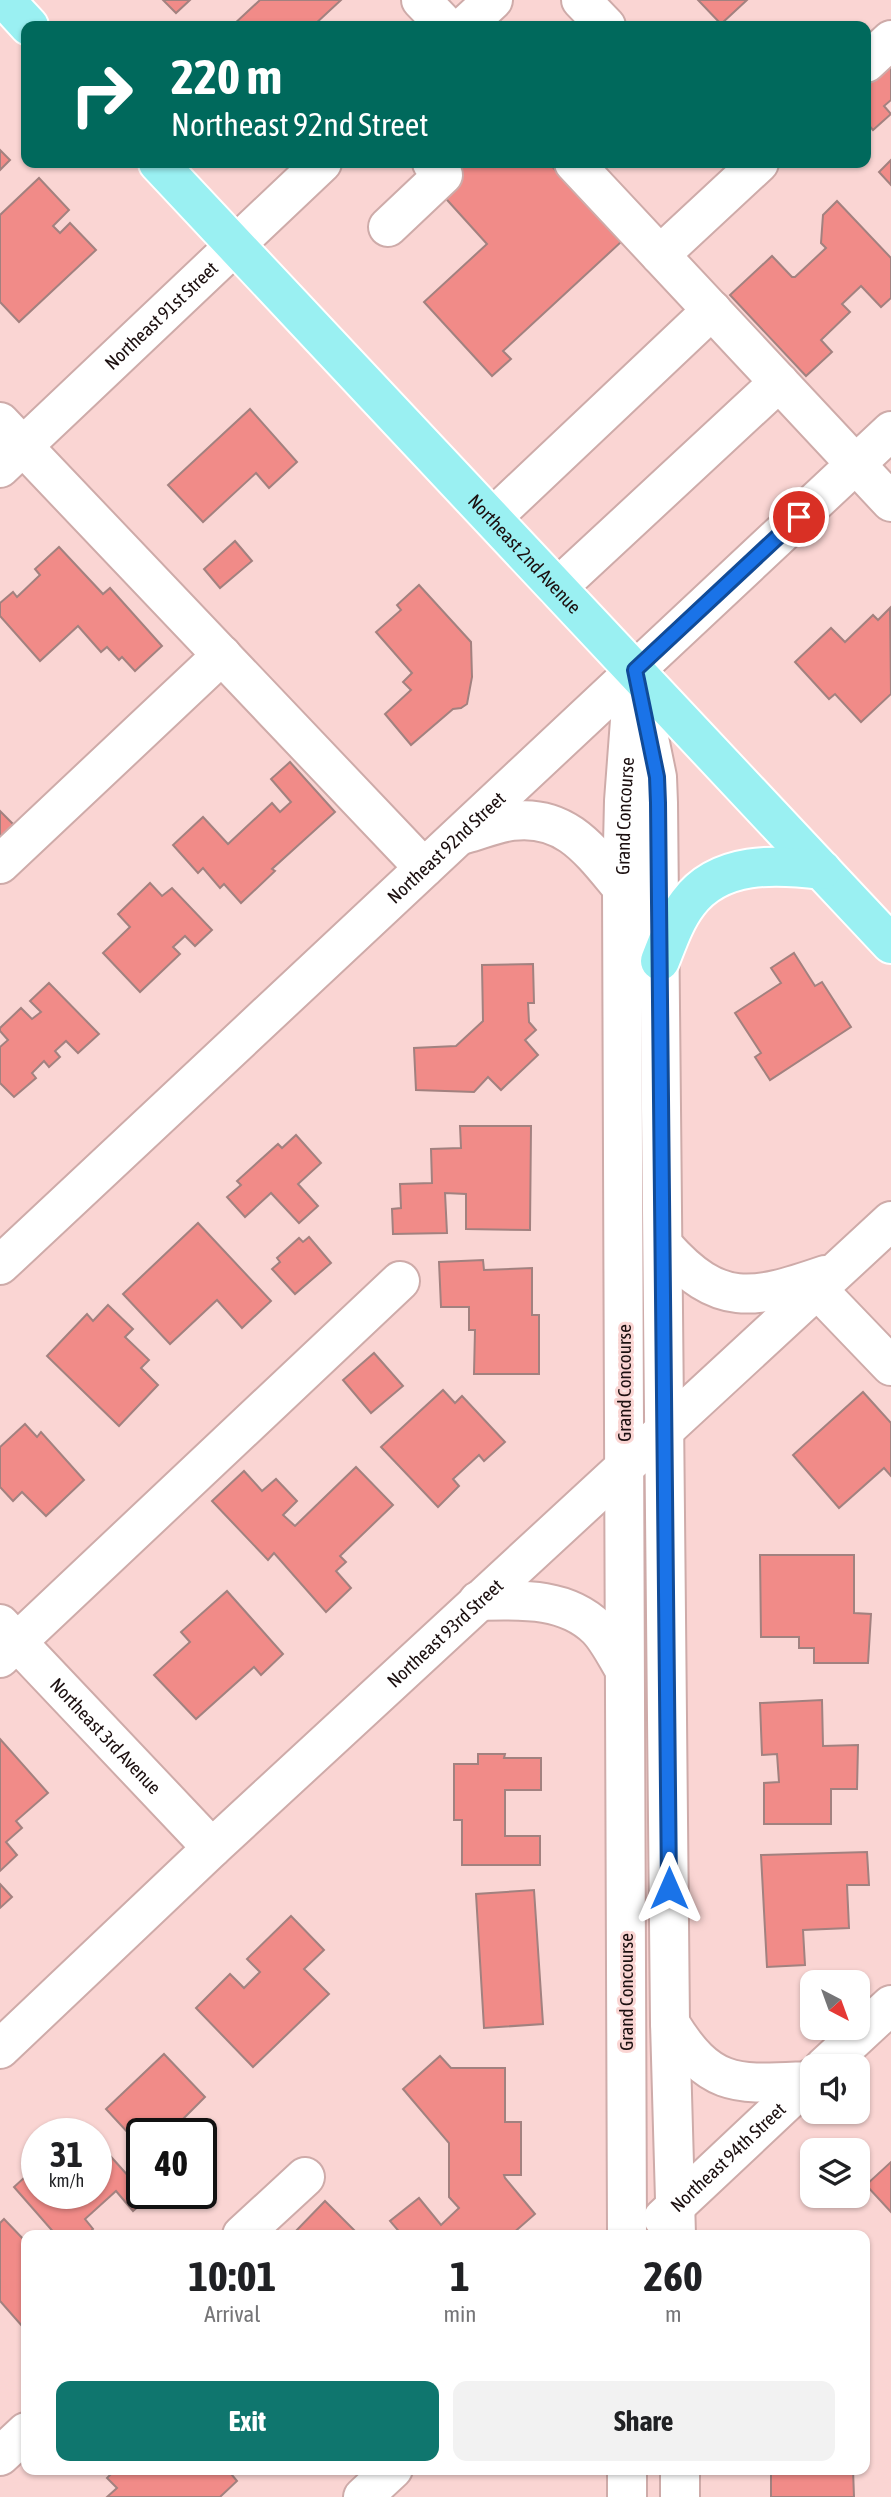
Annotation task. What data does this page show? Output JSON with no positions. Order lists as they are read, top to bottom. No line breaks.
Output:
{"streets":{"main road":["Northeast 2nd Avenue"],"street":["Northeast 91st Street","Grand Concourse","Northeast 92nd Street","Northeast 93rd Street","Northeast 3rd Avenue","Northeast 94th Street"]},"crossings":[["Northeast 91st Street","Northeast 2nd Avenue"],["Northeast 2nd Avenue","Grand Concourse"],["Northeast 2nd Avenue","Northeast 92nd Street"],["Grand Concourse","Northeast 92nd Street"],["Grand Concourse","Northeast 93rd Street"],["Grand Concourse","Northeast 94th Street"],["Northeast 93rd Street","Northeast 3rd Avenue"]],"north":"bottom right","page":{"turn":["220 m","Northeast 92nd Street"],"speed":"31 km/h","limit":"40","eta":["10:01","Arrival","1","min","260","m"],"buttons":["Exit","Share"]}}
